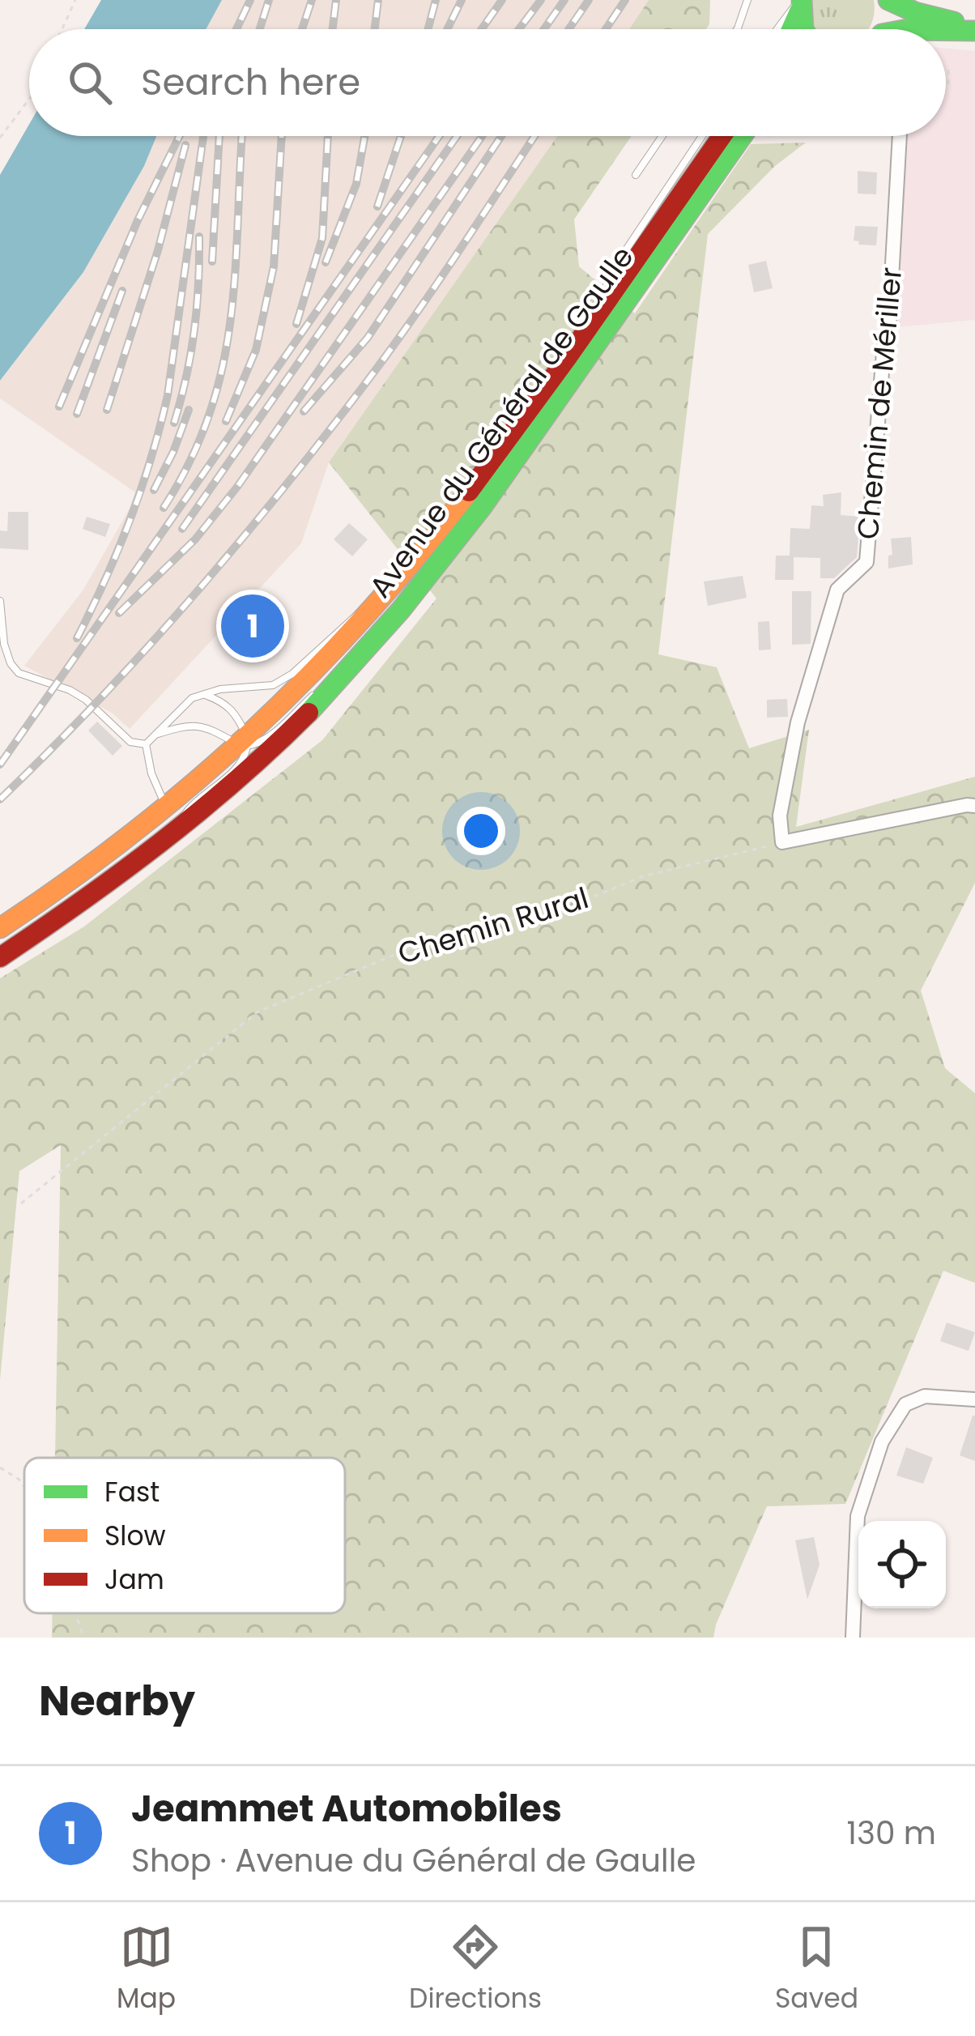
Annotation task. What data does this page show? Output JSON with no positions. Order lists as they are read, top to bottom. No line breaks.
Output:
{"streets":{"main road":["Avenue du Général de Gaulle"],"street":["Chemin de Mériller"],"path":["Chemin Rural"]},"crossings":[["Chemin de Mériller","Chemin Rural"]],"legend":["Fast","Slow","Jam"],"page":{"search":"Search here","pins":"1","heading":"Nearby","list":[{"mark":"1","name":"Jeammet Automobiles","note":"Shop · Avenue du Général de Gaulle","value":"130 m"}],"nav":["Map","Directions","Saved"]}}
